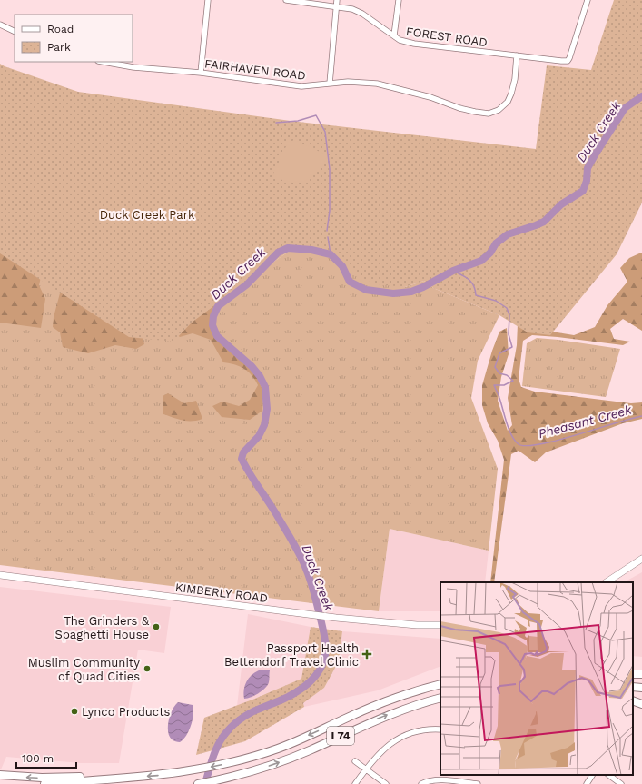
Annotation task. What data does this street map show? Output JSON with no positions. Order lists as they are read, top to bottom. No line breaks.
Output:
{"streets":{"highway":["I 74"],"main road":["KIMBERLY ROAD"],"street":["FOREST ROAD","FAIRHAVEN ROAD"]},"crossings":[["FOREST ROAD","FAIRHAVEN ROAD"]],"water":["Duck Creek","Pheasant Creek"],"parks":["Duck Creek Park"],"places":{"other":["The Grinders & Spaghetti House","Muslim Community of Quad Cities","Lynco Products"],"health":["Passport Health Bettendorf Travel Clinic"]},"legend":["Road","Park"],"scale_bar":"100 m"}
